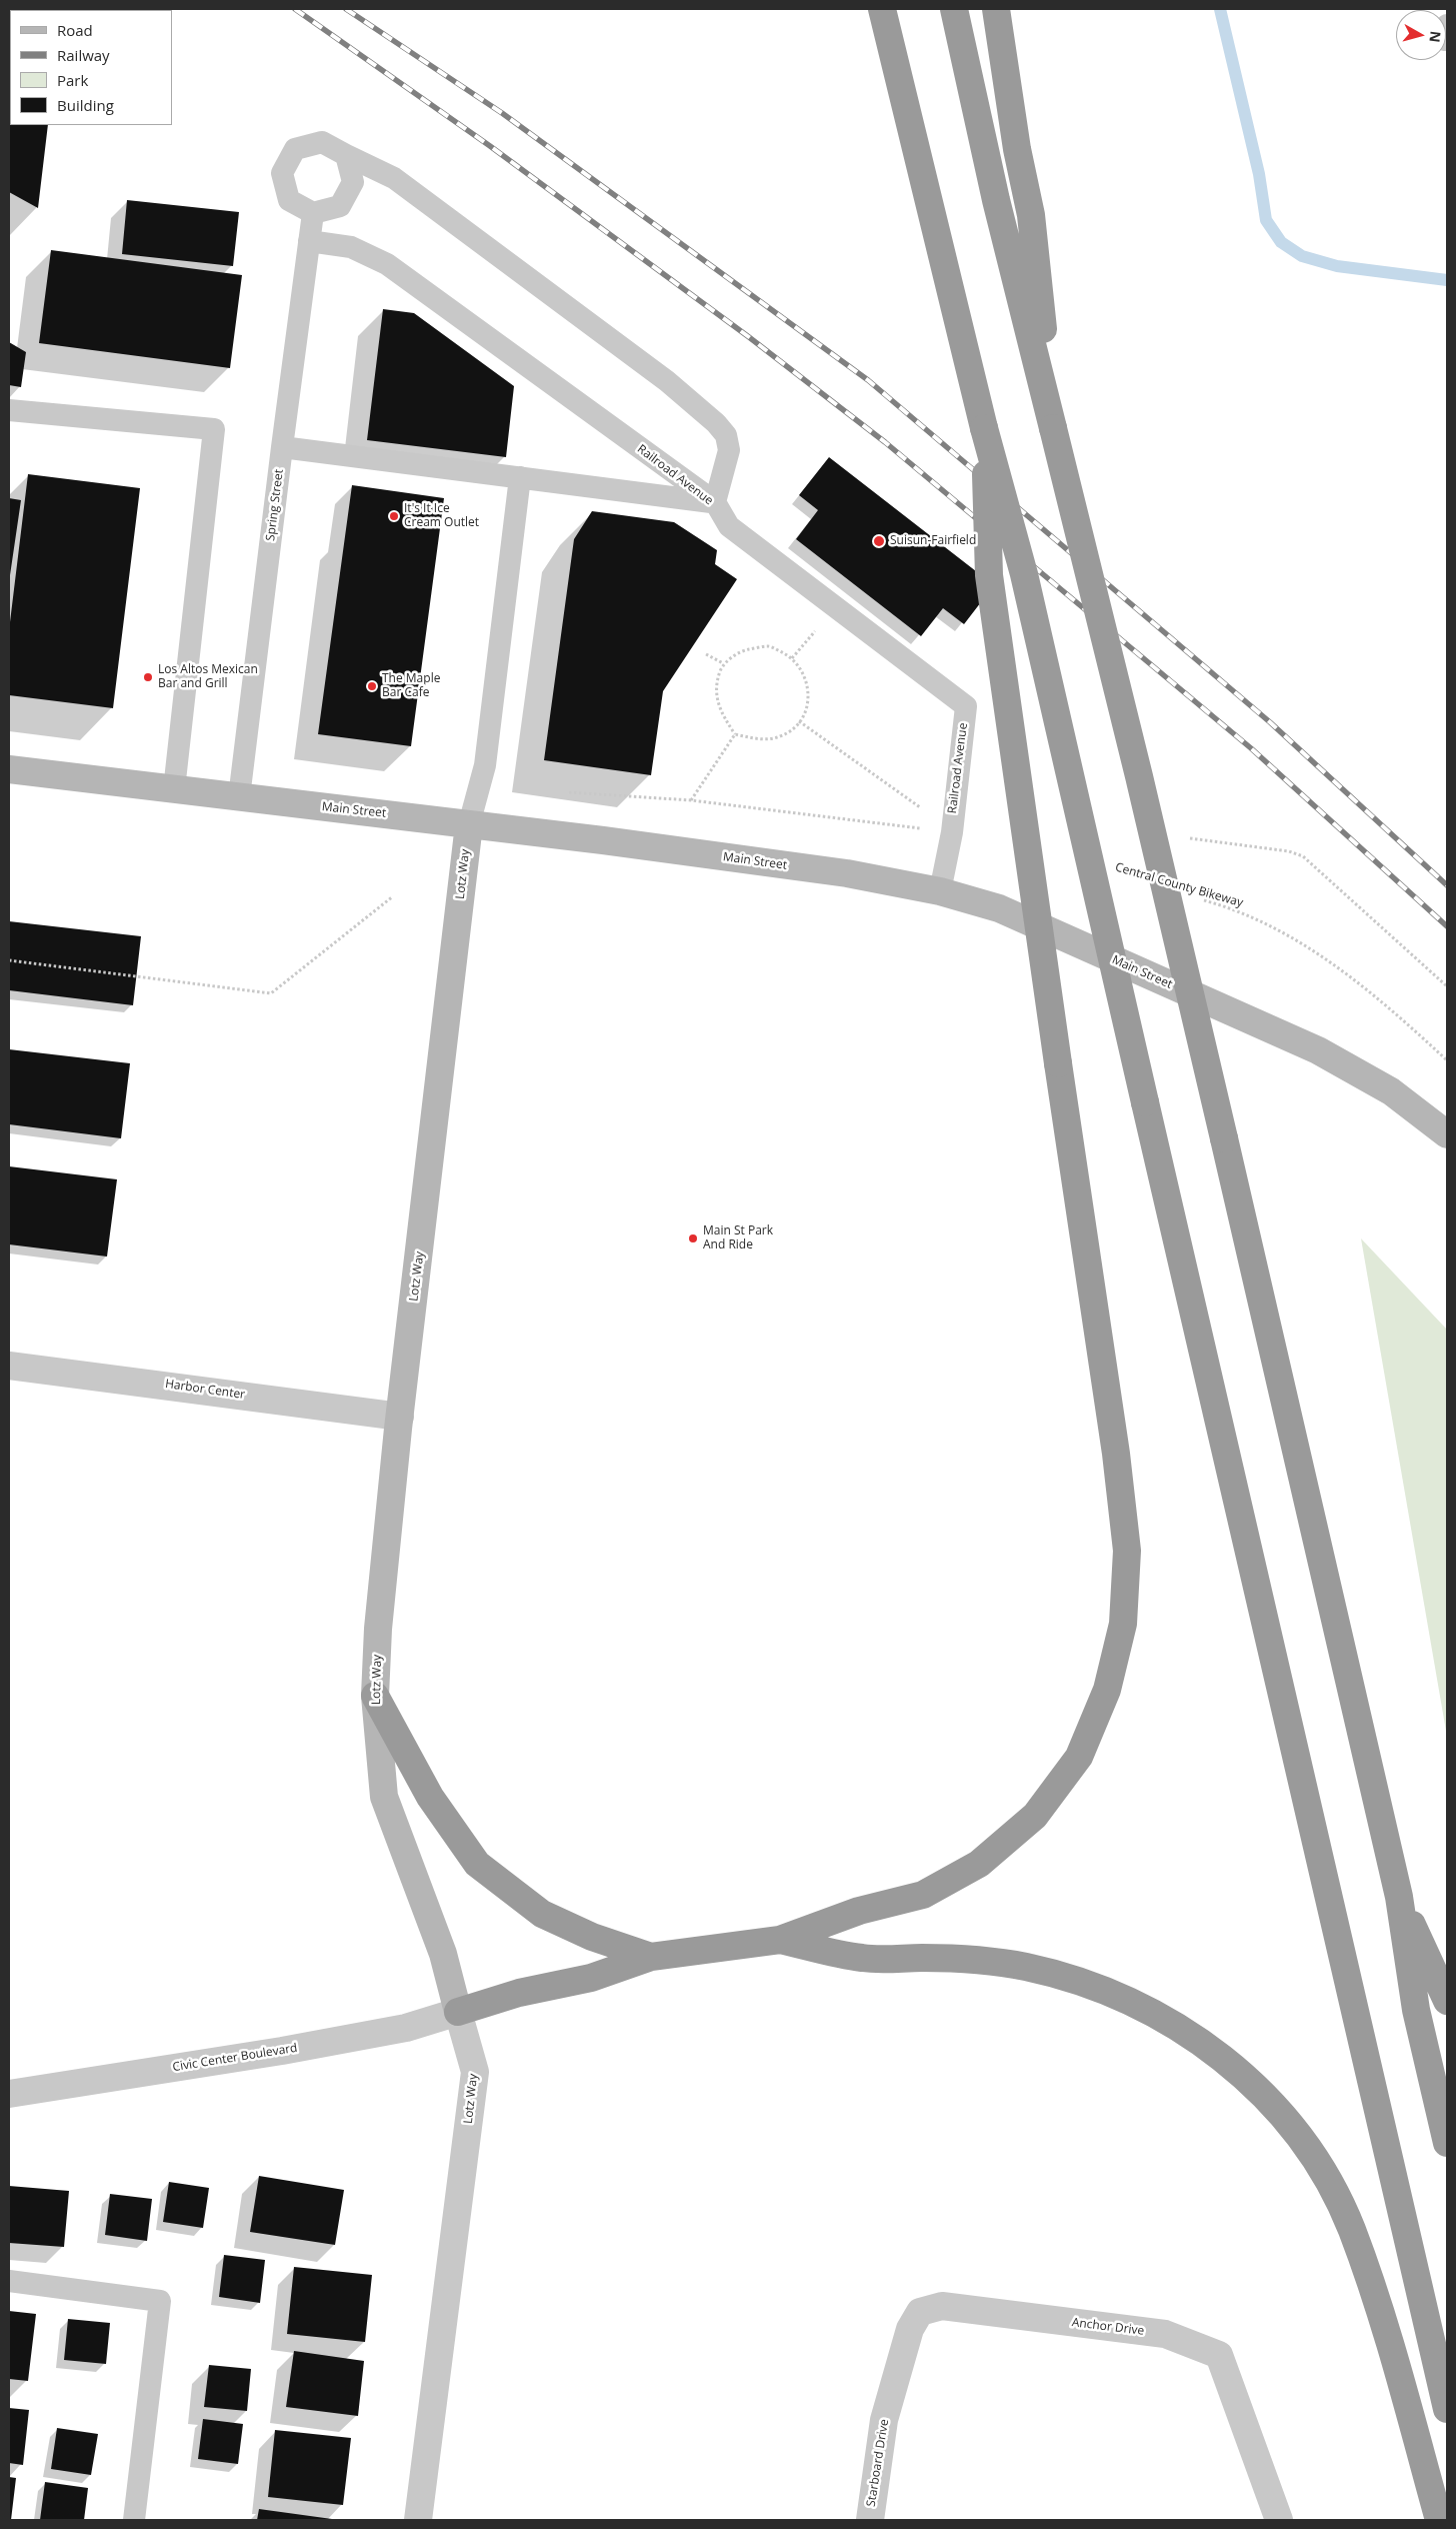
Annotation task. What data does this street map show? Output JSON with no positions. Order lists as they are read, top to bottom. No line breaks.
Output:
{"streets":{"main road":["Main Street","Lotz Way"],"street":["Harbor Center","Civic Center Boulevard","Anchor Drive","Starboard Drive"],"lane":["Railroad Avenue","Spring Street"],"path":["Central County Bikeway"]},"crossings":[["Railroad Avenue","Spring Street"],["Railroad Avenue","Main Street"],["Spring Street","Main Street"],["Main Street","Lotz Way"],["Lotz Way","Harbor Center"],["Lotz Way","Civic Center Boulevard"],["Anchor Drive","Starboard Drive"]],"places":["It's It Ice Cream Outlet","Suisun-Fairfield","Los Altos Mexican Bar and Grill","The Maple Bar Cafe","Main St Park And Ride"],"legend":["Road","Railway","Park","Building"],"north":"right"}
